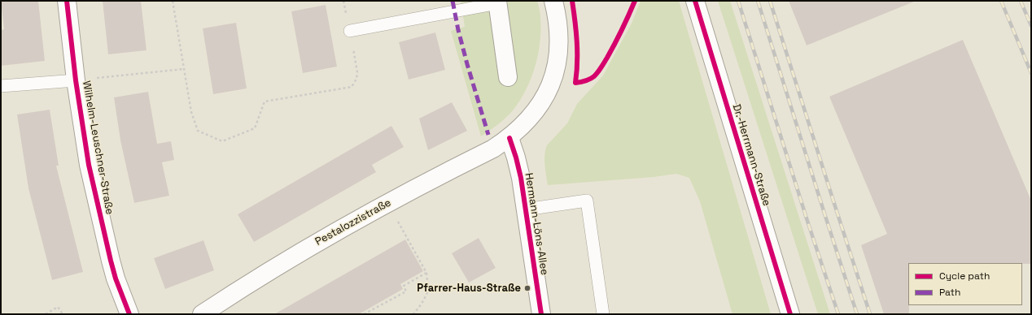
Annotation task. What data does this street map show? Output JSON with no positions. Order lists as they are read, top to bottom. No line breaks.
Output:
{"streets":{"street":["Wilhelm-Leuschner-Straße","Dr.-Herrmann-Straße","Pestalozzistraße","Hermann-Löns-Allee"]},"crossings":[["Pestalozzistraße","Hermann-Löns-Allee"]],"places":["Pfarrer-Haus-Straße"],"legend":["Cycle path","Path"]}
